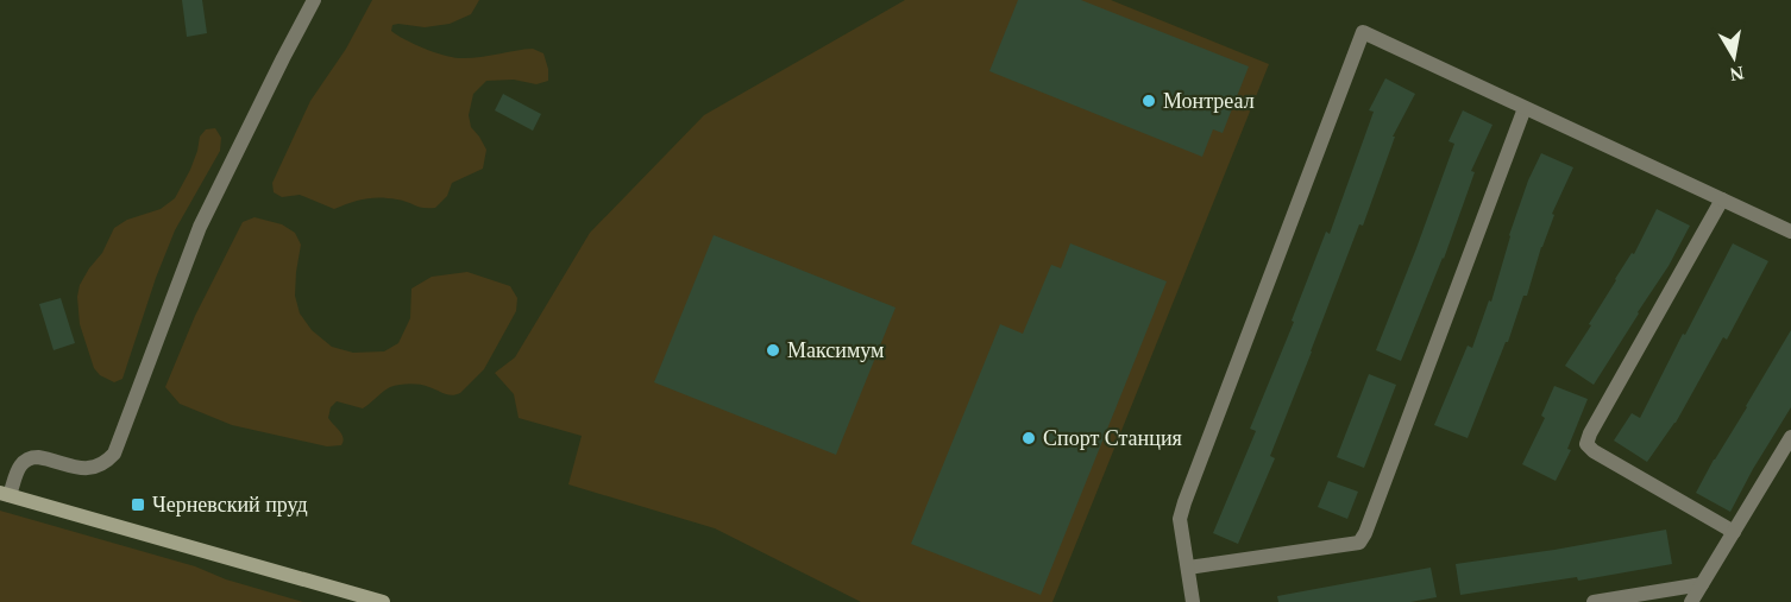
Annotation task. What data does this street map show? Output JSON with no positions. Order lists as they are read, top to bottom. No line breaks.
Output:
{"places":{"other":["Монтреал","Максимум","Спорт Станция"],"transit":["Черневский пруд"]},"north":"bottom"}
